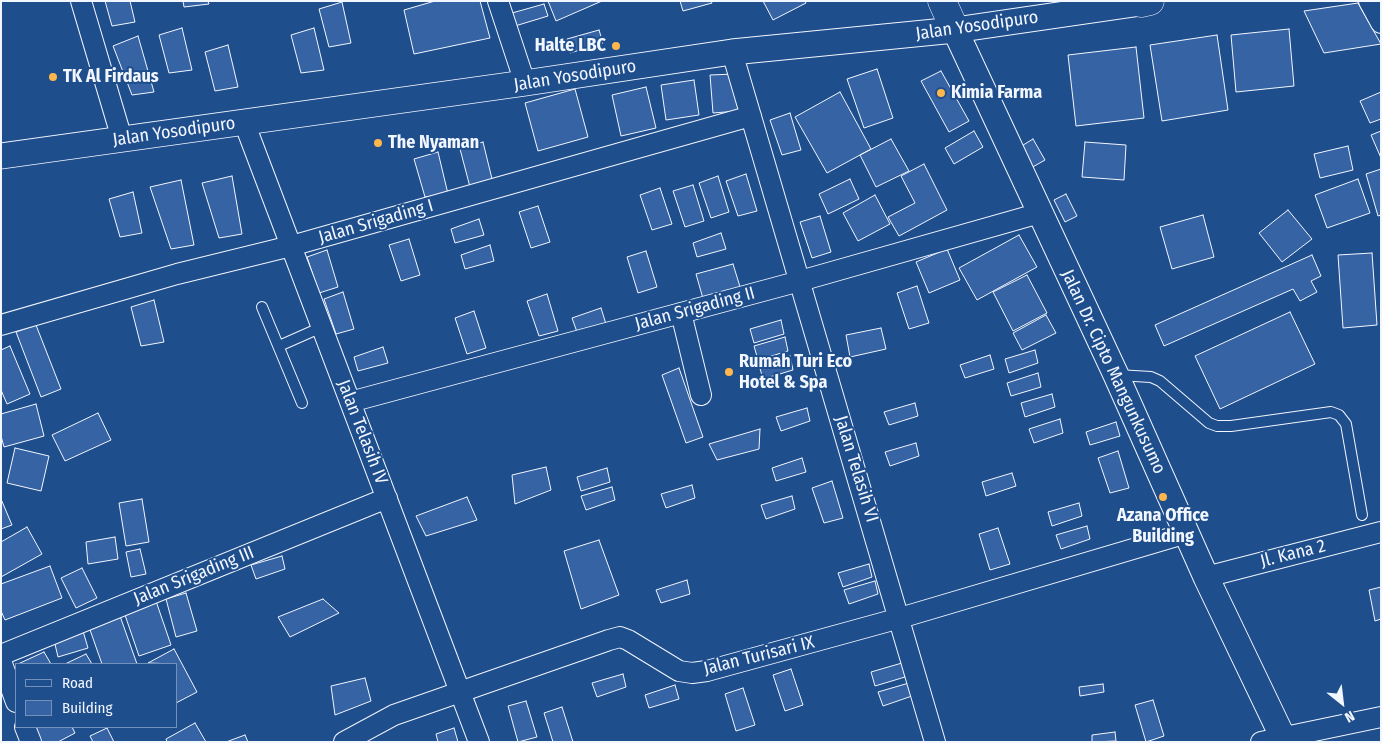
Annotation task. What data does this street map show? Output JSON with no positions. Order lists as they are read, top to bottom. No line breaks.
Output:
{"streets":{"main road":["Jalan Dr. Cipto Mangunkusumo"],"street":["Jalan Yosodipuro","Jalan Srigading I","Jalan Srigading II","Jalan Telasih IV","Jalan Telasih VI","Jl. Kana 2","Jalan Srigading III","Jalan Turisari IX"]},"crossings":[["Jalan Yosodipuro","Jalan Dr. Cipto Mangunkusumo"],["Jalan Yosodipuro","Jalan Telasih IV"],["Jalan Yosodipuro","Jalan Telasih VI"],["Jalan Srigading I","Jalan Telasih IV"],["Jalan Srigading I","Jalan Telasih VI"],["Jalan Srigading II","Jalan Dr. Cipto Mangunkusumo"],["Jalan Srigading II","Jalan Telasih IV"],["Jalan Srigading II","Jalan Telasih VI"],["Jalan Dr. Cipto Mangunkusumo","Jl. Kana 2"],["Jalan Dr. Cipto Mangunkusumo","Jalan Turisari IX"],["Jalan Telasih IV","Jalan Srigading III"],["Jalan Telasih IV","Jalan Turisari IX"],["Jalan Telasih VI","Jalan Turisari IX"]],"places":["Halte LBC","TK Al Firdaus","Kimia Farma","The Nyaman","Rumah Turi Eco Hotel & Spa","Azana Office Building"],"legend":["Road","Building"],"north":"bottom right"}
